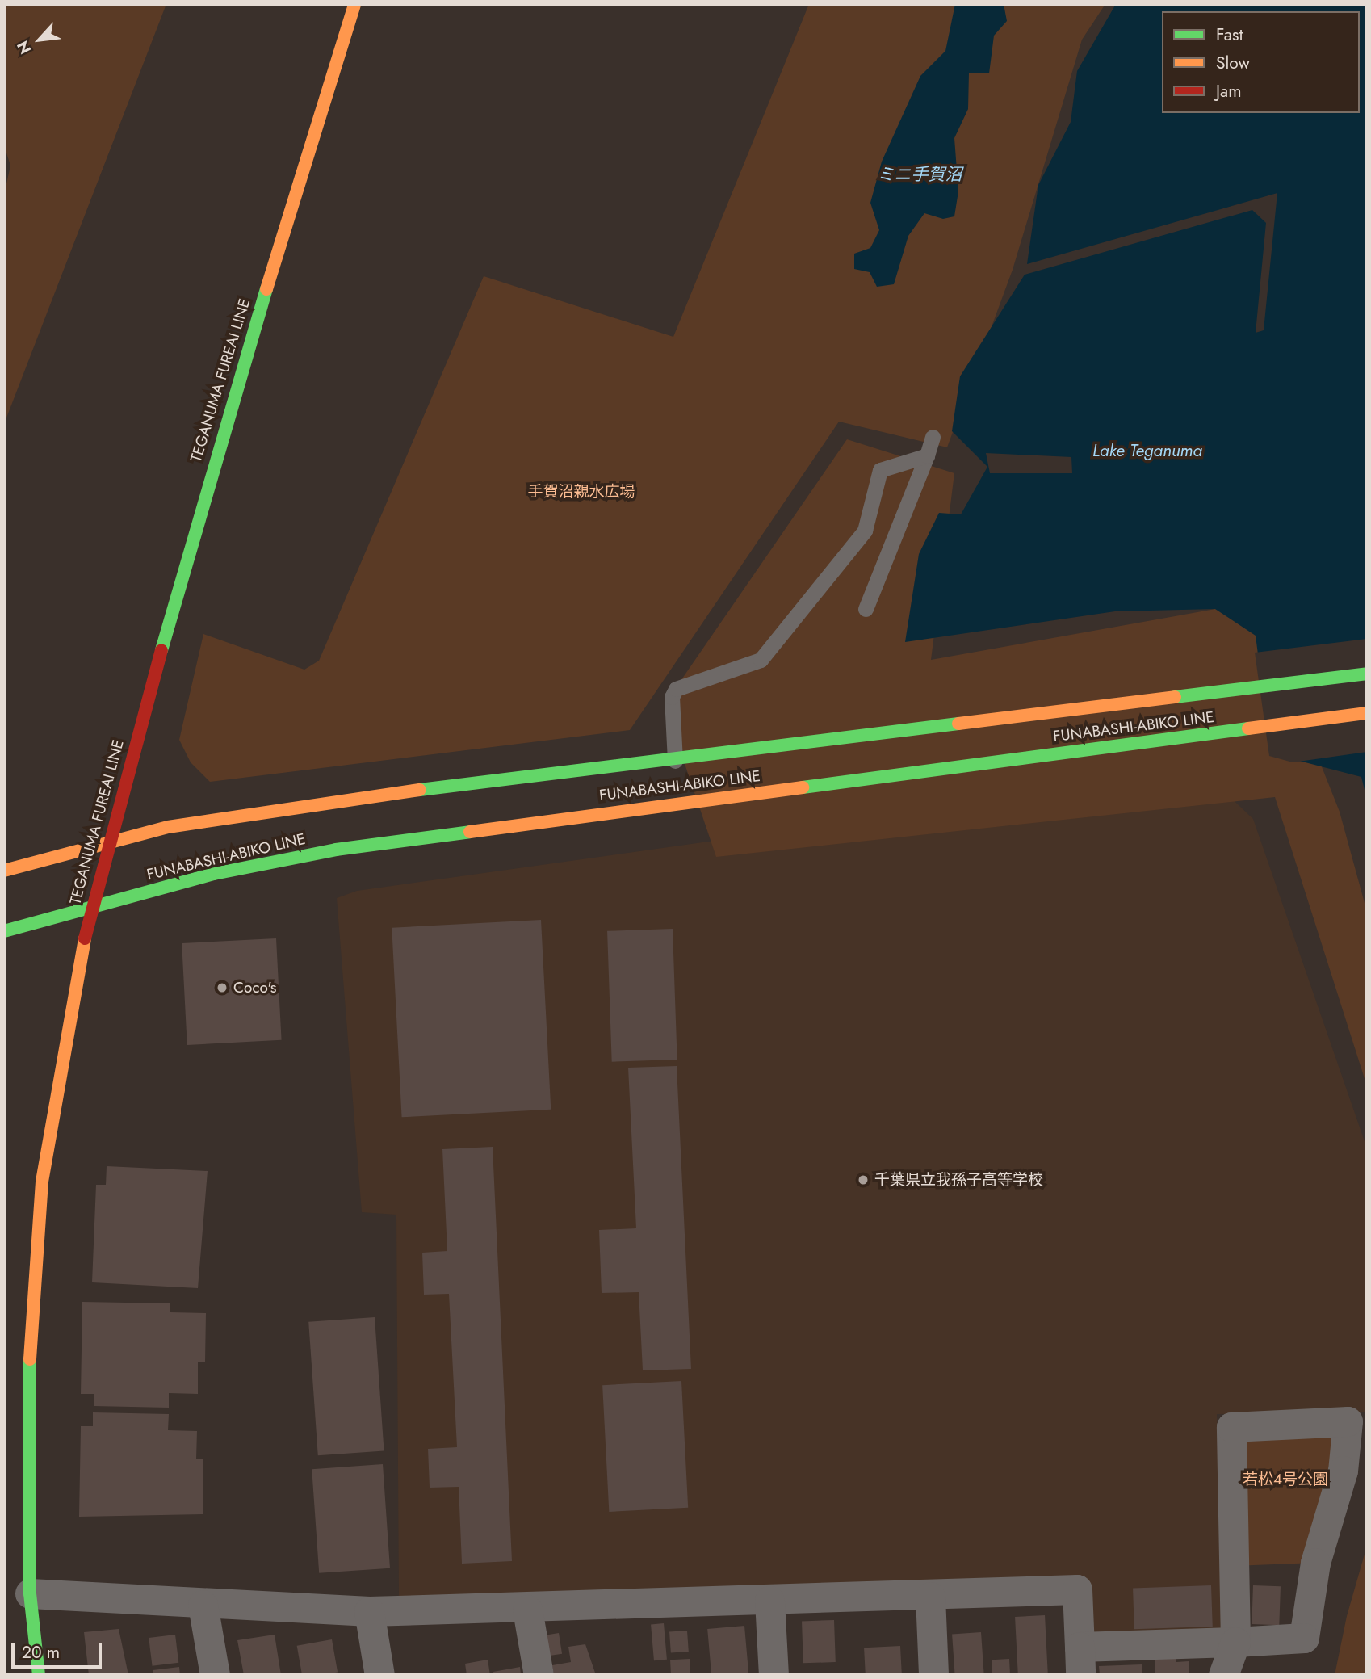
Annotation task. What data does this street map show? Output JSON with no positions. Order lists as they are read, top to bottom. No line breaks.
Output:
{"streets":{"main road":["TEGANUMA FUREAI LINE","FUNABASHI-ABIKO LINE"]},"crossings":[["TEGANUMA FUREAI LINE","FUNABASHI-ABIKO LINE"]],"water":["ミニ手賀沼","Lake Teganuma"],"parks":["手賀沼親水広場","若松4号公園"],"places":["Coco's","千葉県立我孫子高等学校"],"legend":["Fast","Slow","Jam"],"scale_bar":"20 m","north":"bottom left"}
